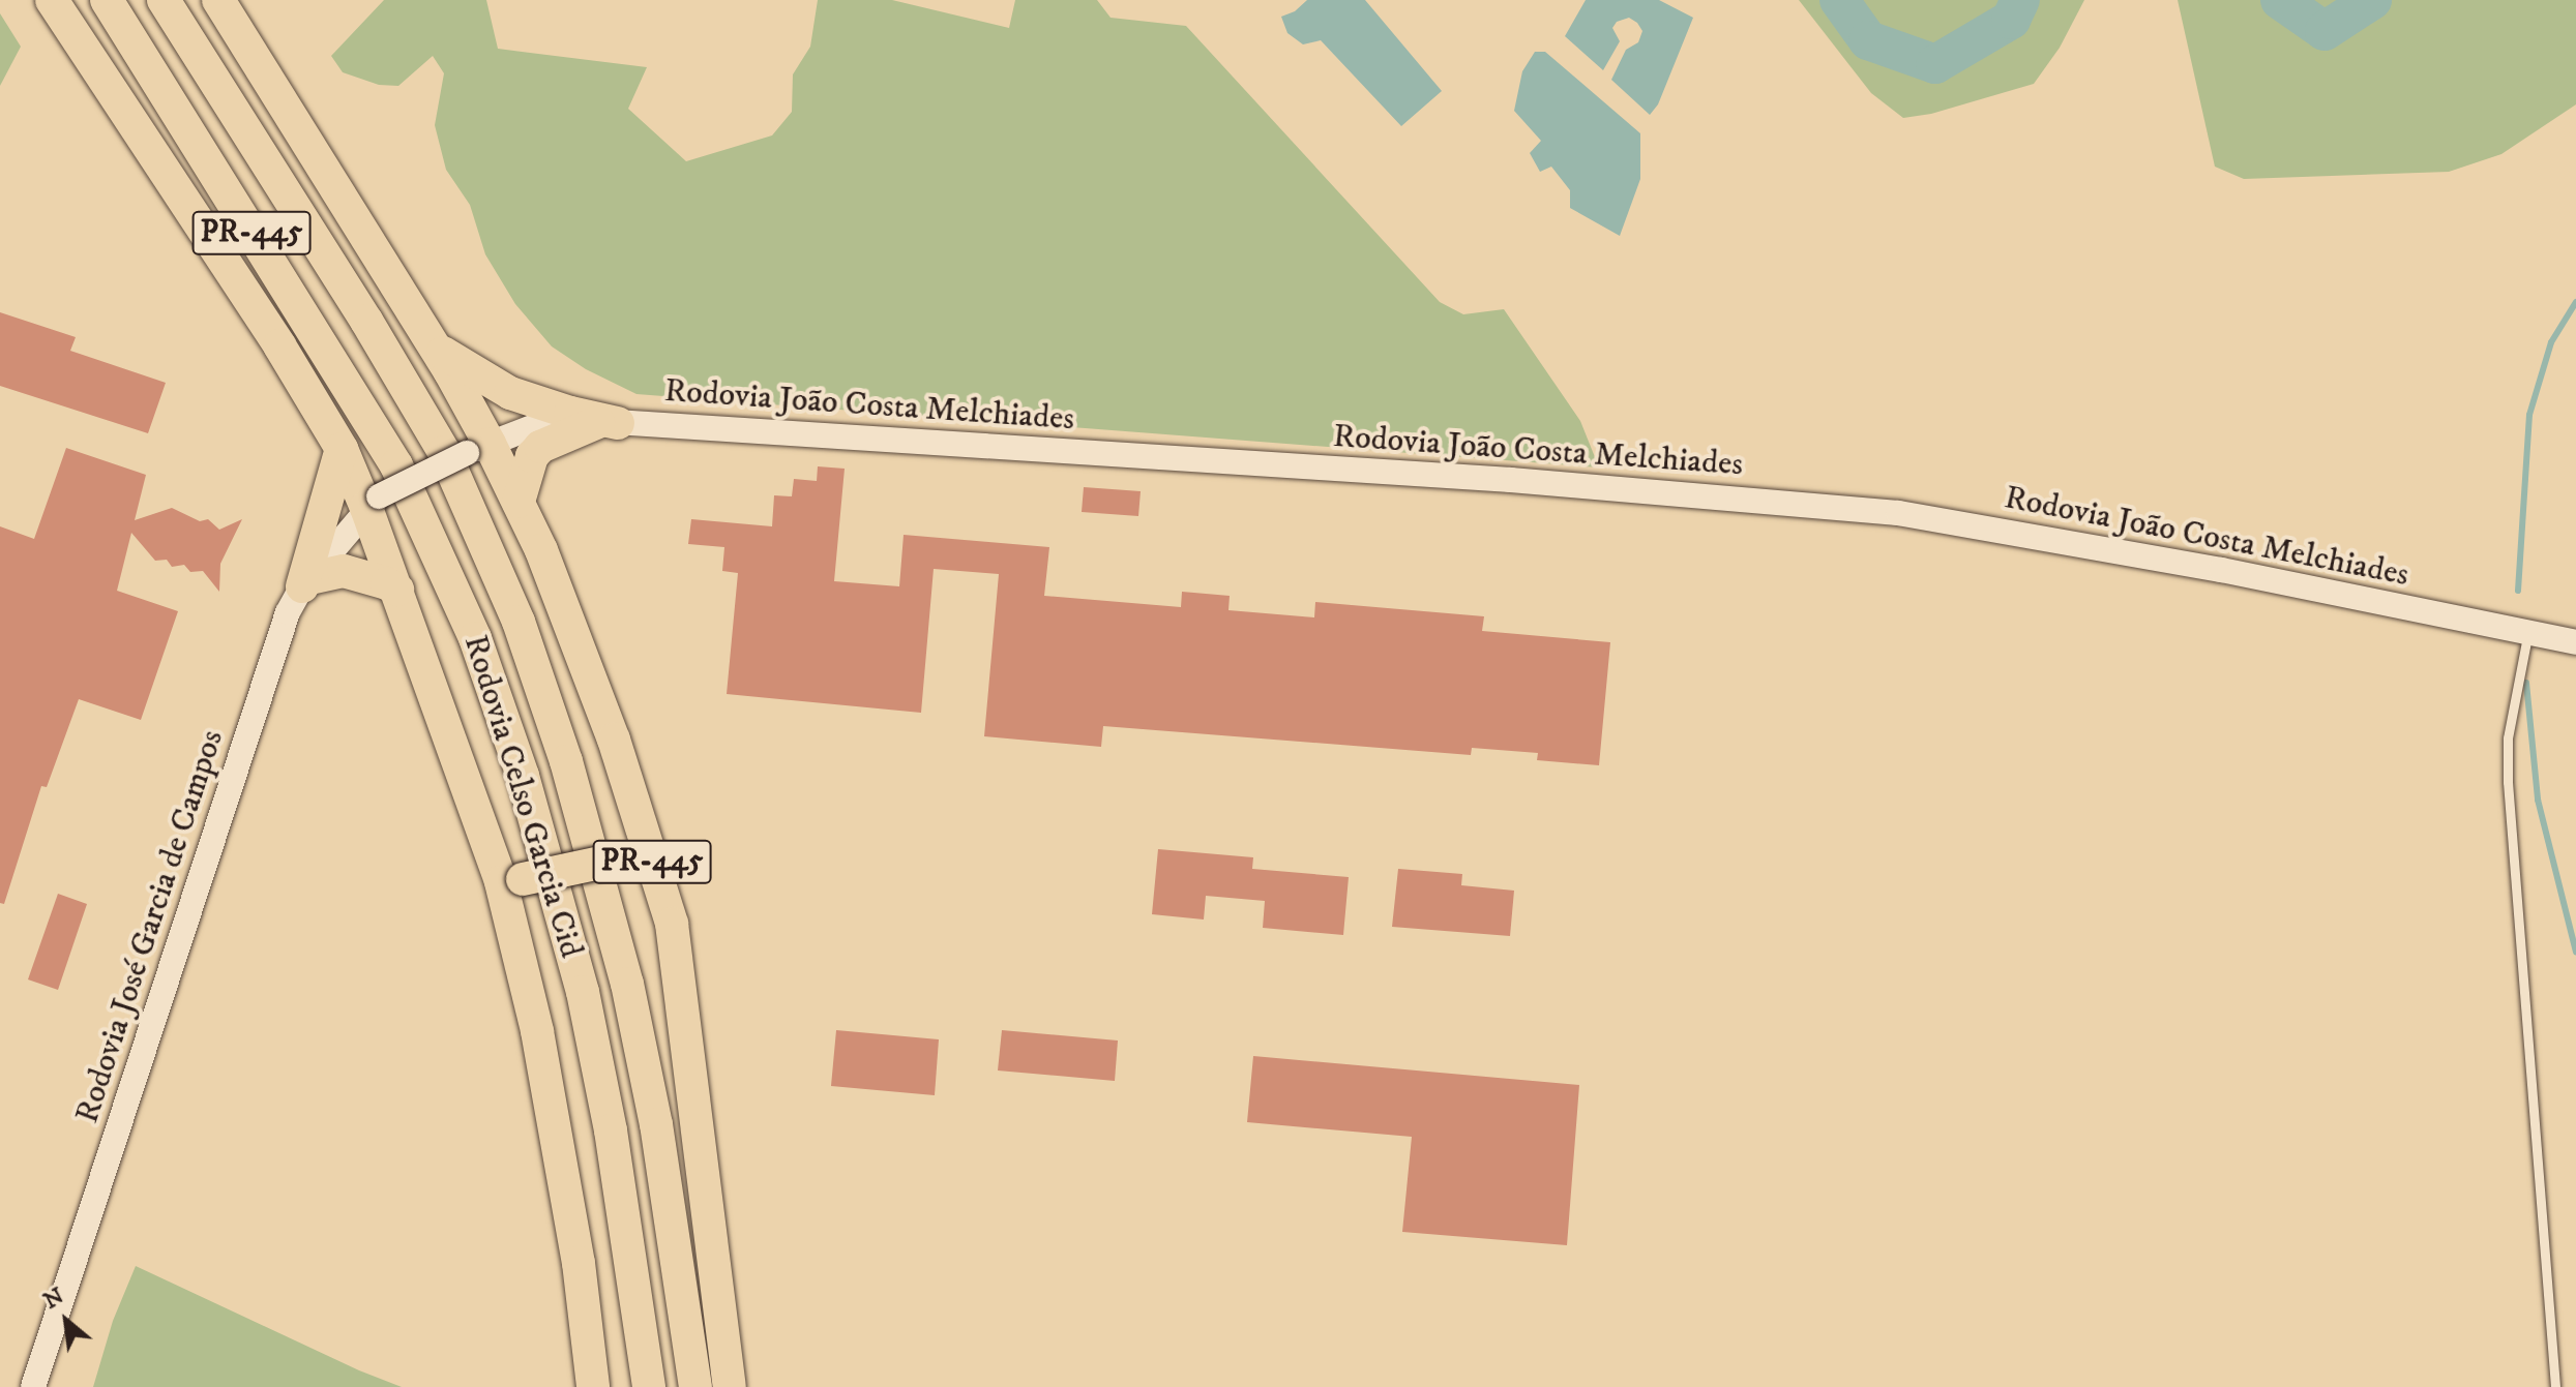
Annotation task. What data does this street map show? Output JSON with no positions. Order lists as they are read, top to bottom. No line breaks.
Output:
{"streets":{"highway":["PR-445","Rodovia Celso Garcia Cid"],"street":["Rodovia João Costa Melchiades","Rodovia José Garcia de Campos"]},"crossings":[["PR-445","Rodovia João Costa Melchiades"],["PR-445","Rodovia Celso Garcia Cid"],["Rodovia João Costa Melchiades","Rodovia Celso Garcia Cid"],["Rodovia João Costa Melchiades","Rodovia José Garcia de Campos"],["Rodovia Celso Garcia Cid","Rodovia José Garcia de Campos"]],"north":"top left"}
